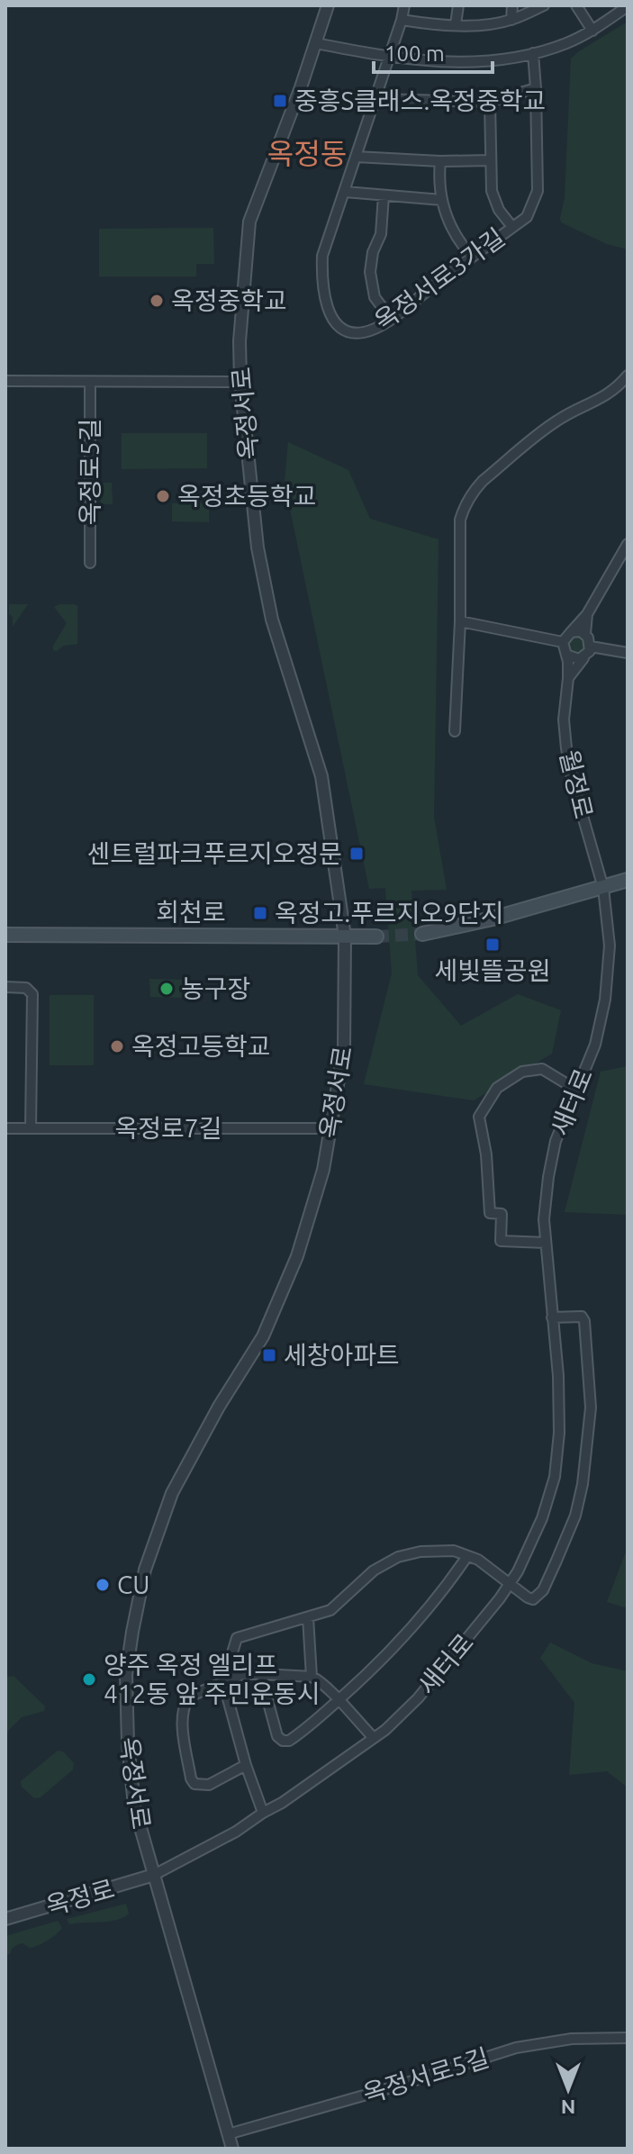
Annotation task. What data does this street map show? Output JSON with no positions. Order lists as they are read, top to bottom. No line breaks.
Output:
{"streets":{"main road":["회천로"],"street":["옥정서로3가길","옥정서로","옥정로5길","월정로","새터로","옥정로7길","옥정로","옥정서로5길"]},"crossings":[["옥정서로","옥정로5길"],["옥정서로","회천로"],["옥정서로","새터로"],["옥정서로","옥정로7길"],["옥정서로","옥정로"],["옥정서로","옥정서로5길"],["월정로","새터로"],["새터로","옥정로"]],"districts":["옥정동"],"places":{"transit":["중흥S클래스.옥정중학교","센트럴파크푸르지오정문","옥정고.푸르지오9단지","세빛뜰공원","세창아파트"],"other":["옥정중학교","옥정초등학교","농구장","옥정고등학교","CU","양주 옥정 엘리프 412동 앞 주민운동시"]},"scale_bar":"100 m","north":"bottom"}
